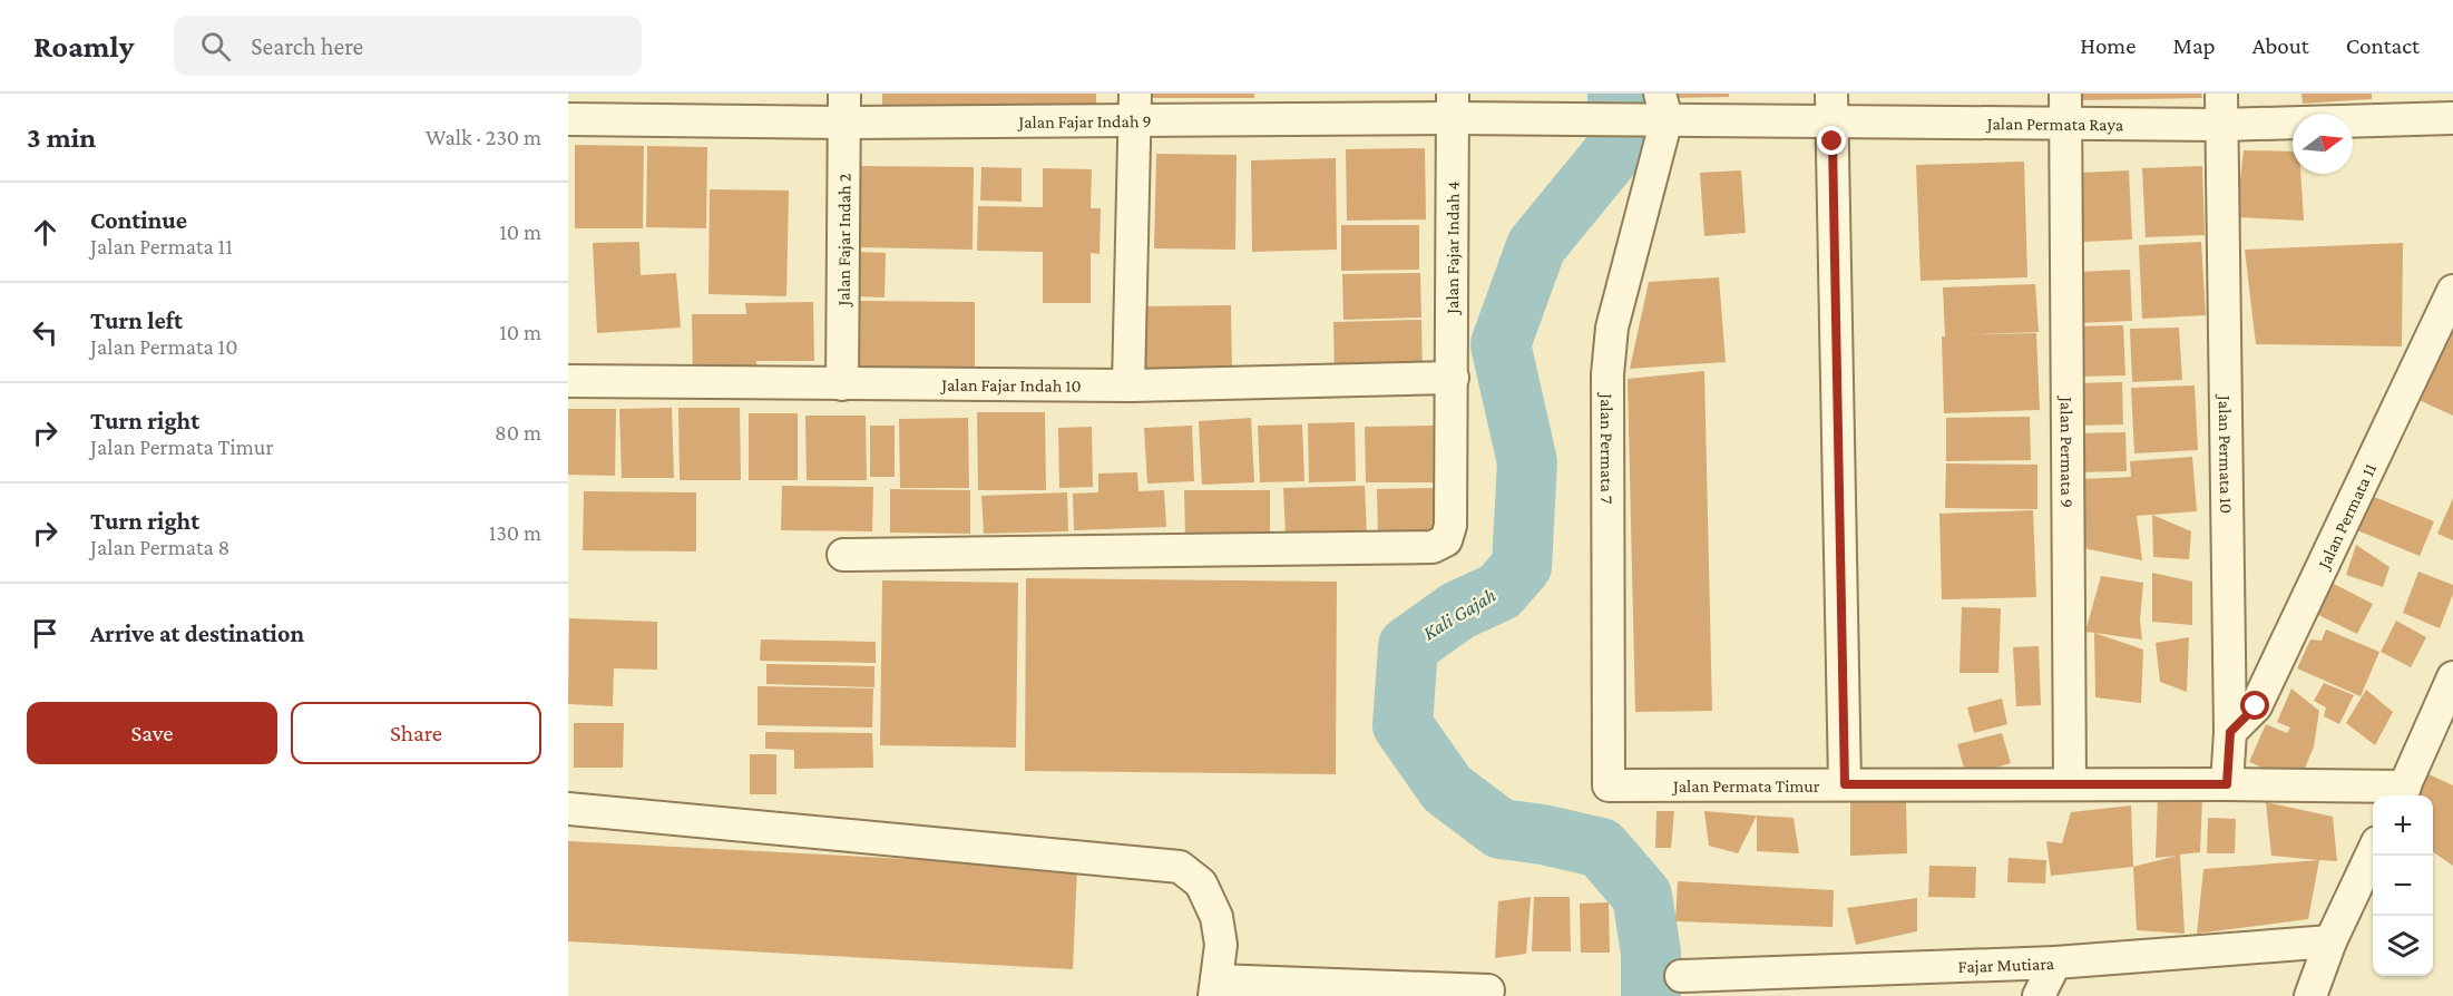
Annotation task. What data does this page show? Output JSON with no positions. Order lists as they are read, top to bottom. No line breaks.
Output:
{"streets":{"street":["Jalan Fajar Indah 9","Jalan Permata Raya","Jalan Fajar Indah 2","Jalan Fajar Indah 4","Jalan Fajar Indah 10","Jalan Permata 7","Jalan Permata 9","Jalan Permata 10","Jalan Permata 11","Jalan Permata Timur","Fajar Mutiara"]},"crossings":[["Jalan Fajar Indah 9","Jalan Permata Raya"],["Jalan Fajar Indah 9","Jalan Fajar Indah 2"],["Jalan Fajar Indah 9","Jalan Fajar Indah 4"],["Jalan Fajar Indah 9","Jalan Permata 7"],["Jalan Permata Raya","Jalan Permata 7"],["Jalan Permata Raya","Jalan Permata 9"],["Jalan Permata Raya","Jalan Permata 10"],["Jalan Fajar Indah 2","Jalan Fajar Indah 10"],["Jalan Fajar Indah 4","Jalan Fajar Indah 10"],["Jalan Permata 7","Jalan Permata Timur"],["Jalan Permata 9","Jalan Permata Timur"],["Jalan Permata 10","Jalan Permata 11"],["Jalan Permata 10","Jalan Permata Timur"]],"water":["Kali Gajah"],"north":"right","page":{"header":"Roamly","search":"Search here","nav":["Home","Map","About","Contact"],"heading":["3 min","Walk · 230 m"],"list":[["Continue","Jalan Permata 11","10 m"],["Turn left","Jalan Permata 10","10 m"],["Turn right","Jalan Permata Timur","80 m"],["Turn right","Jalan Permata 8","130 m"],"Arrive at destination"],"buttons":["Save","Share"],"map_buttons":["+","−"]}}
